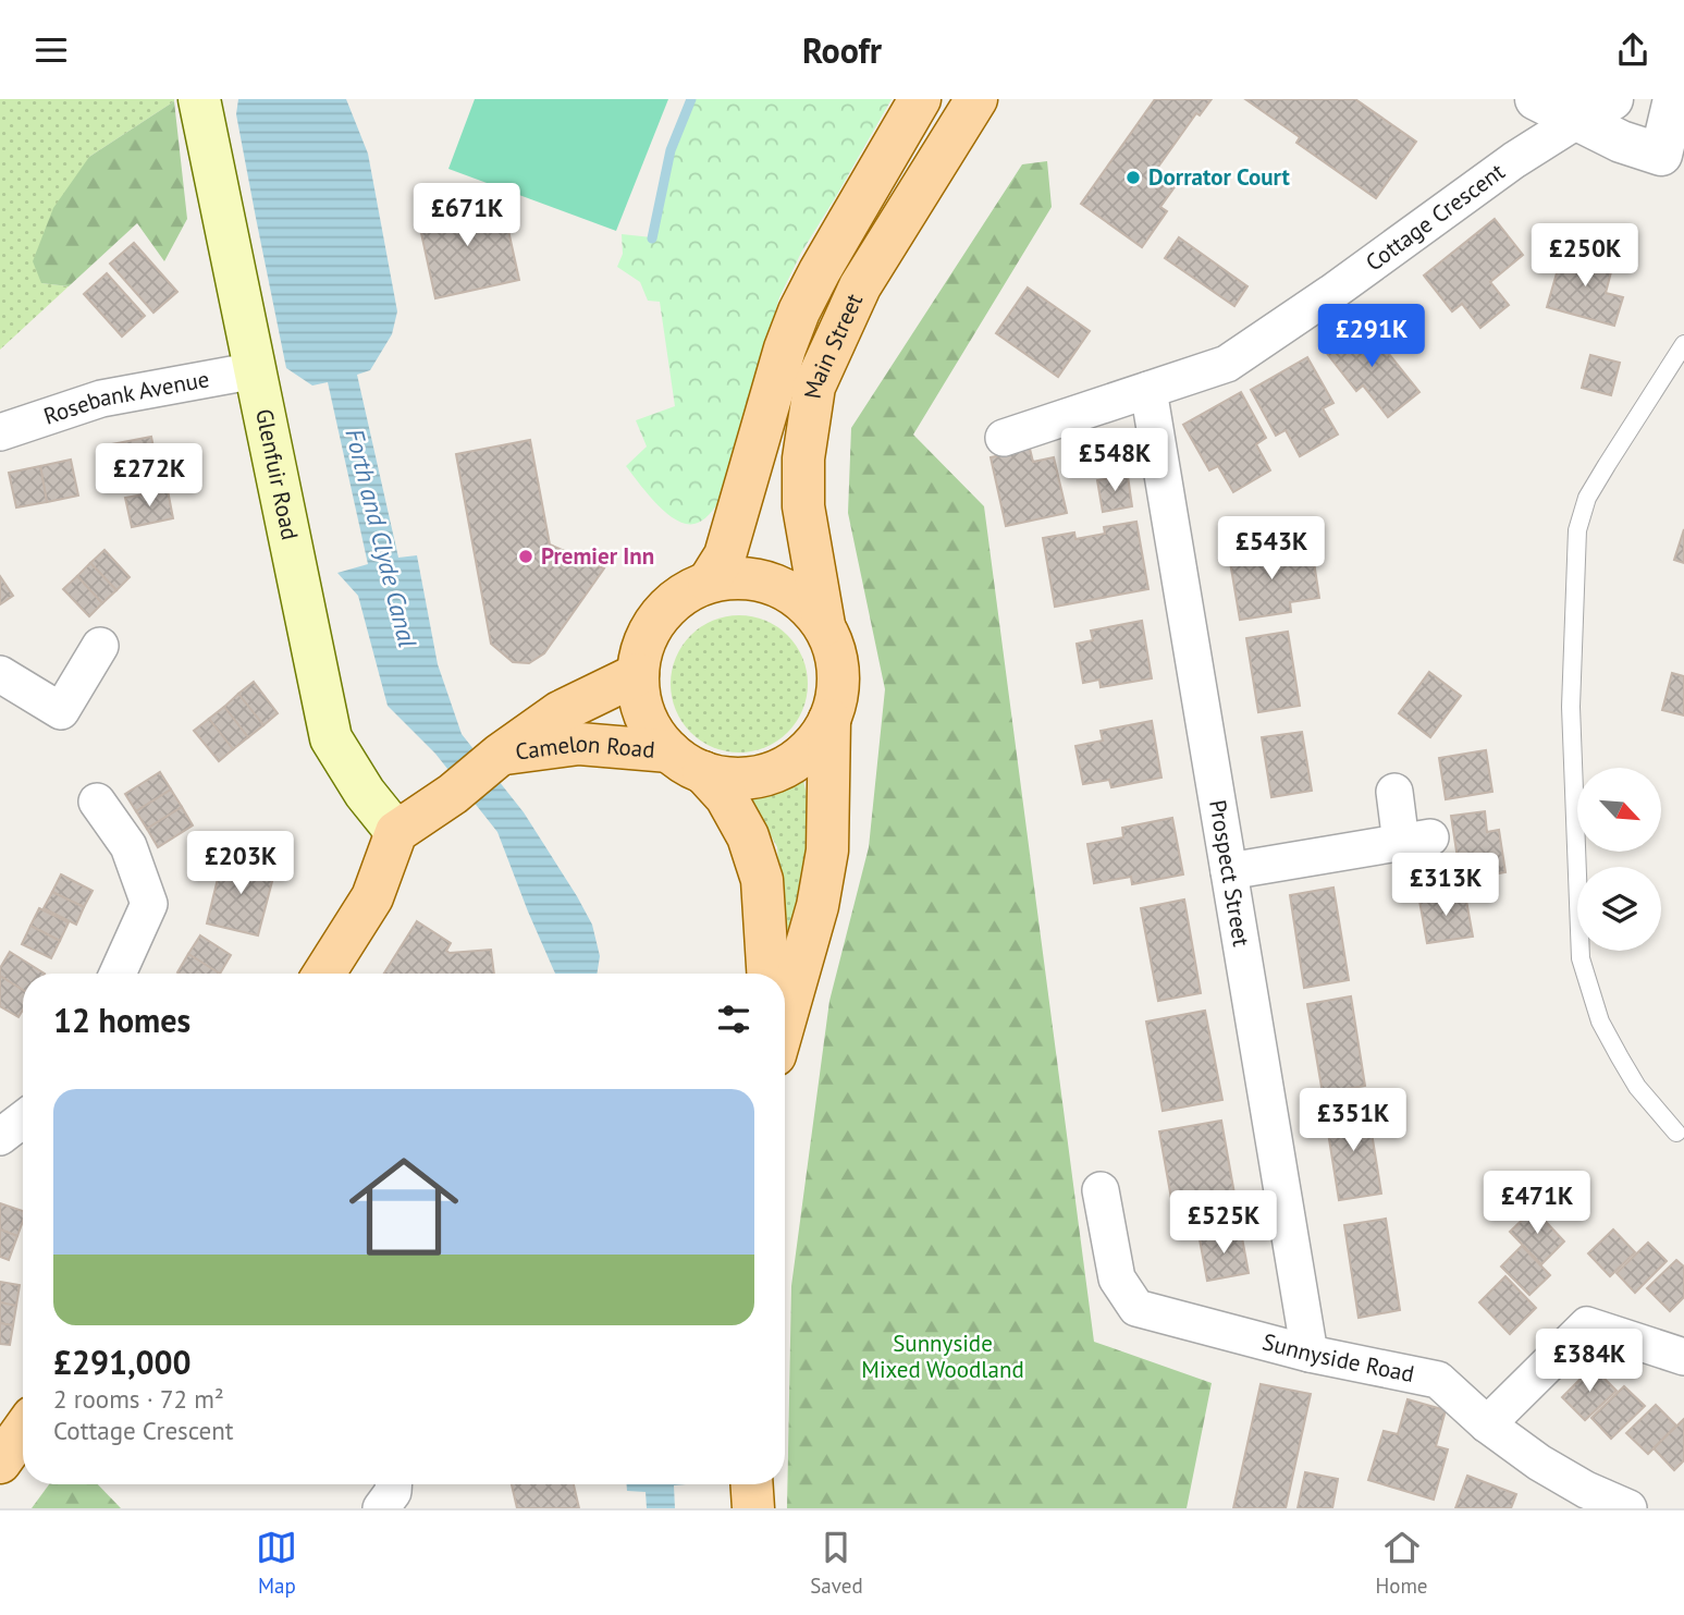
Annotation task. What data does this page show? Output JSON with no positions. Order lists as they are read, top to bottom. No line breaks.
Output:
{"streets":{"main road":["Main Street","Glenfuir Road","Camelon Road"],"street":["Cottage Crescent","Rosebank Avenue","Prospect Street","Sunnyside Road"]},"crossings":[["Cottage Crescent","Prospect Street"],["Main Street","Camelon Road"],["Rosebank Avenue","Glenfuir Road"],["Glenfuir Road","Camelon Road"],["Prospect Street","Sunnyside Road"]],"water":["Forth and Clyde Canal"],"parks":["Sunnyside Mixed Woodland"],"places":["Dorrator Court","Premier Inn"],"north":"bottom right","page":{"header":"Roofr","price":["£671K","£250K","£291K","£548K","£272K","£543K","£203K","£313K","£351K","£471K","£525K","£384K"],"heading":"12 homes","list":[{"name":"£291,000","note":"2 rooms · 72 m² · Cottage Crescent"}],"tabs":["Map","Saved","Home"]}}
